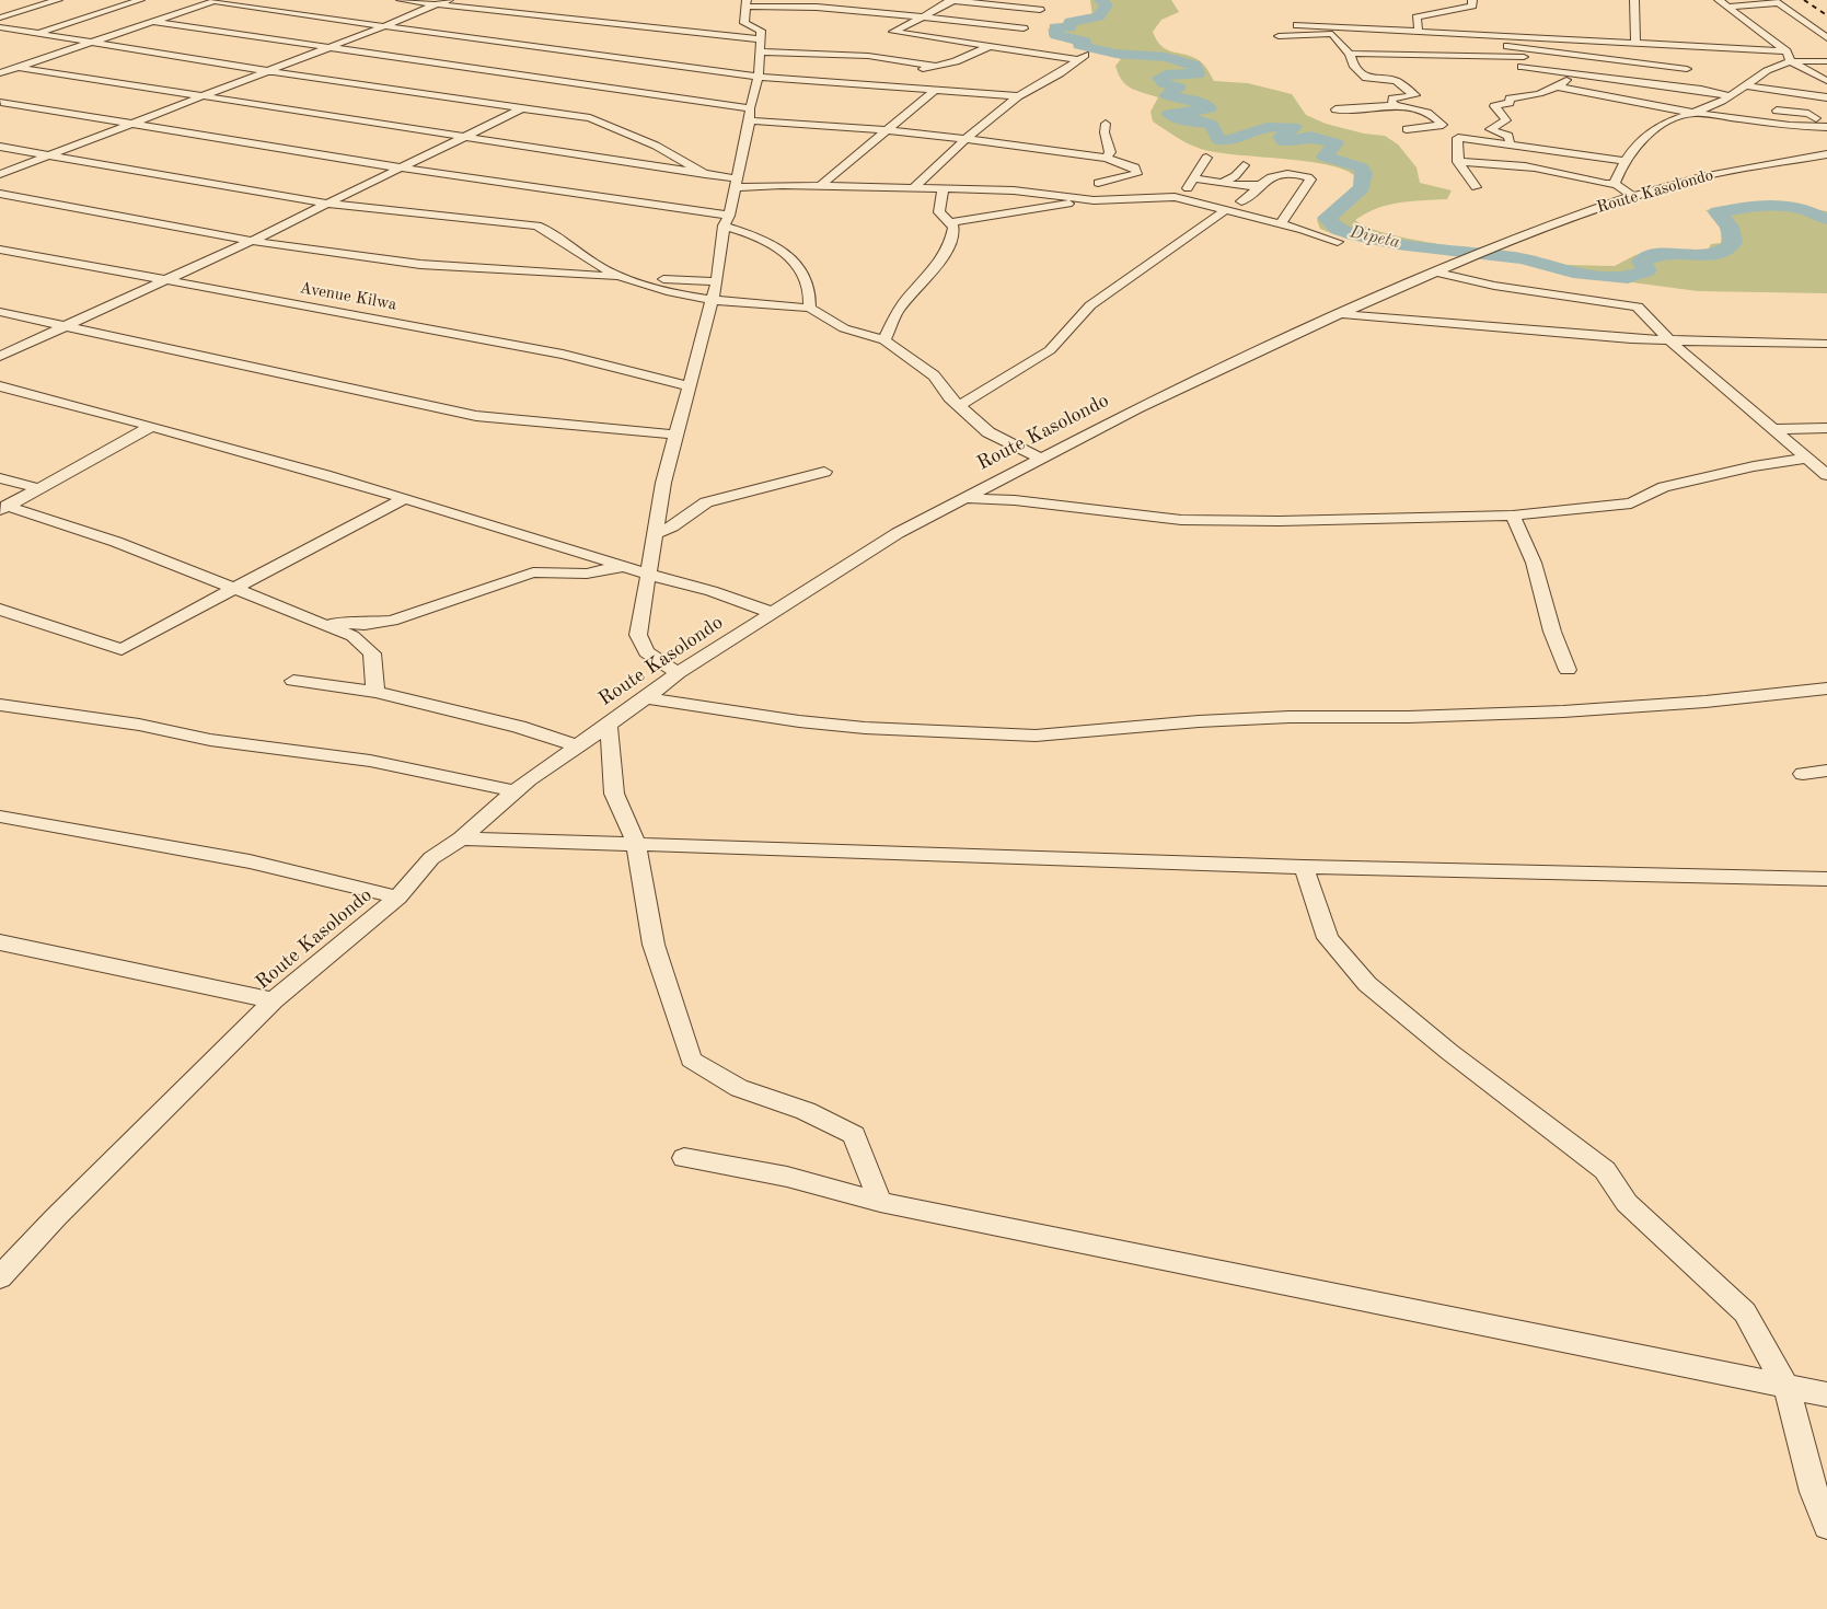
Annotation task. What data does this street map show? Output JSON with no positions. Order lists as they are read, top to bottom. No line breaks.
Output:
{"streets":{"street":["Route Kasolondo","Avenue Kilwa"]},"water":["Dipeta"]}
